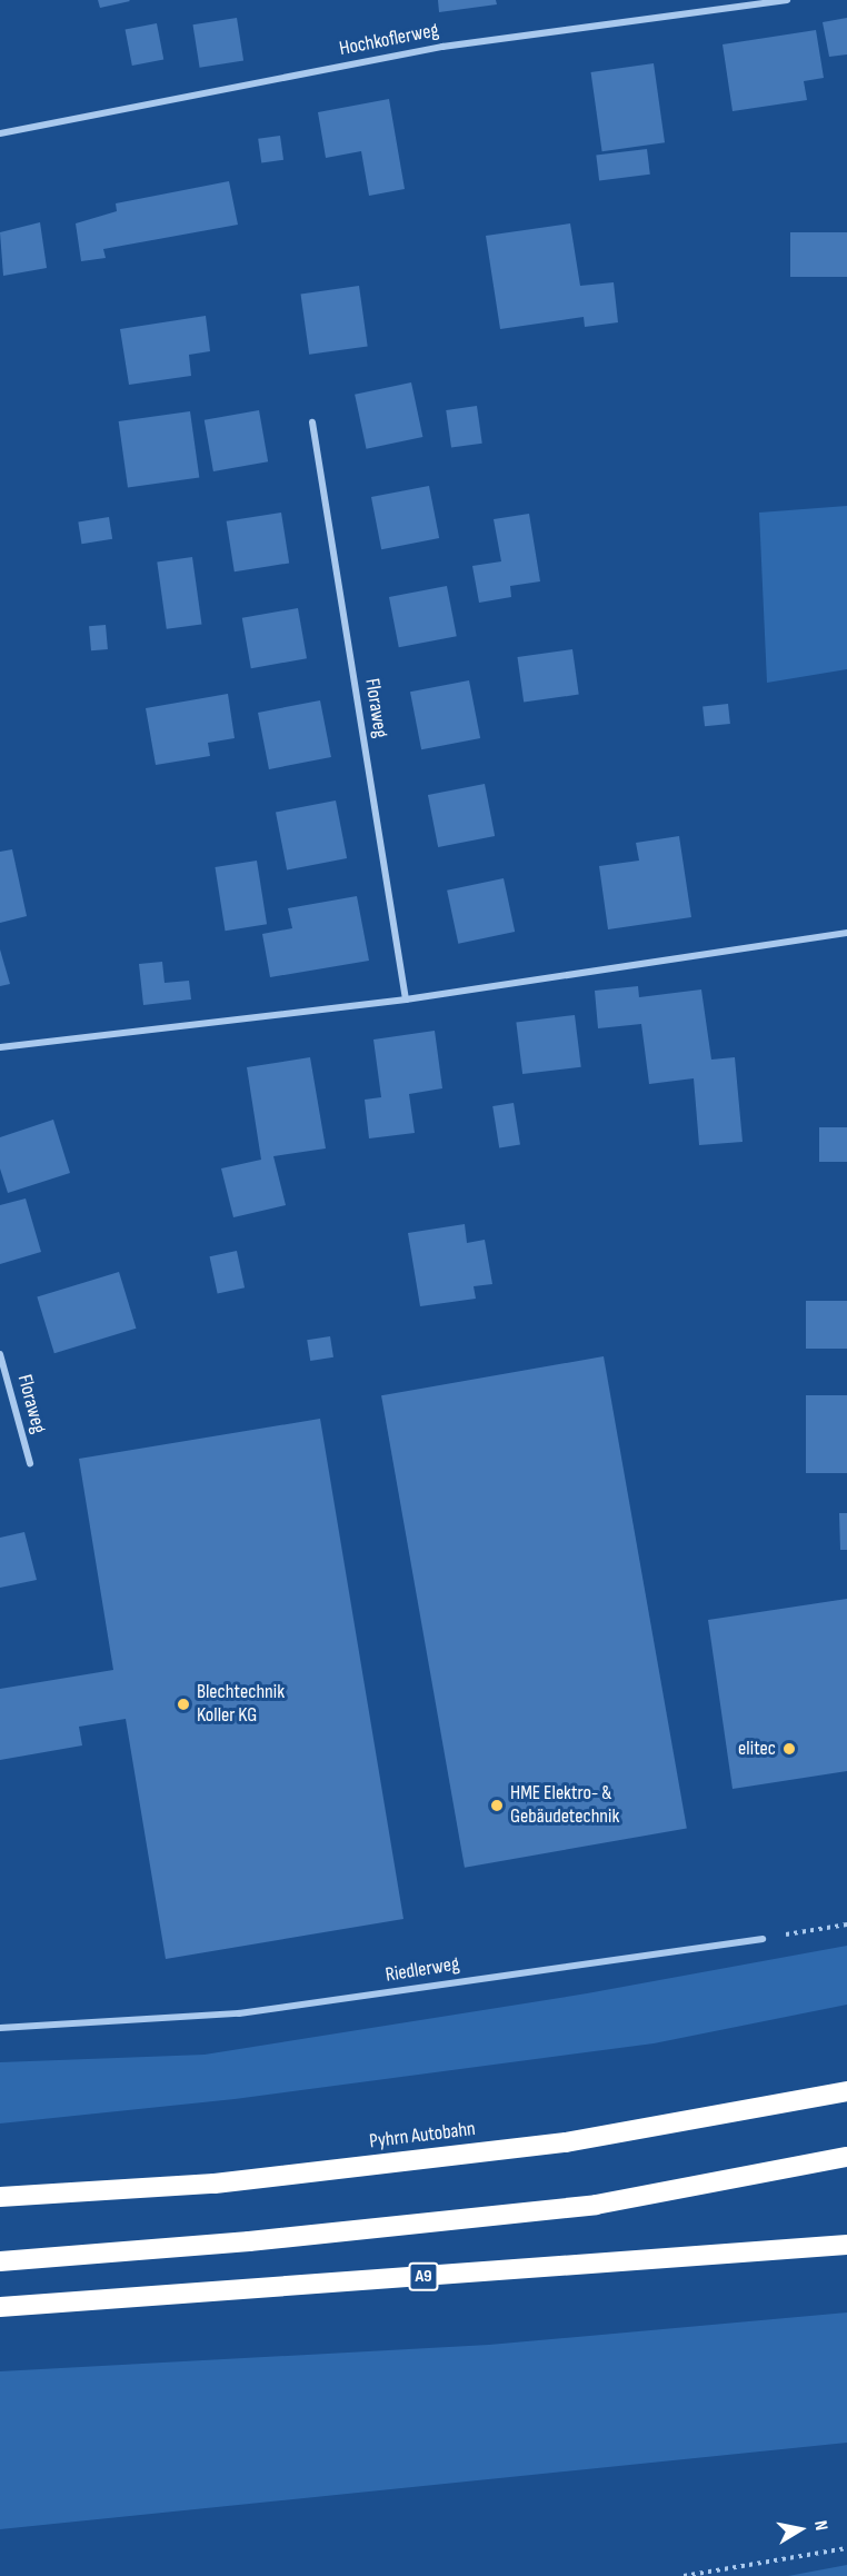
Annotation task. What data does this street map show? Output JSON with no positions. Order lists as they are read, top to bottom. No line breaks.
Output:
{"streets":{"highway":["Pyhrn Autobahn","A9"],"street":["Hochkoflerweg","Floraweg","Riedlerweg"]},"places":["Blechtechnik Koller KG","elitec","HME Elektro- & Gebäudetechnik"],"north":"right"}
